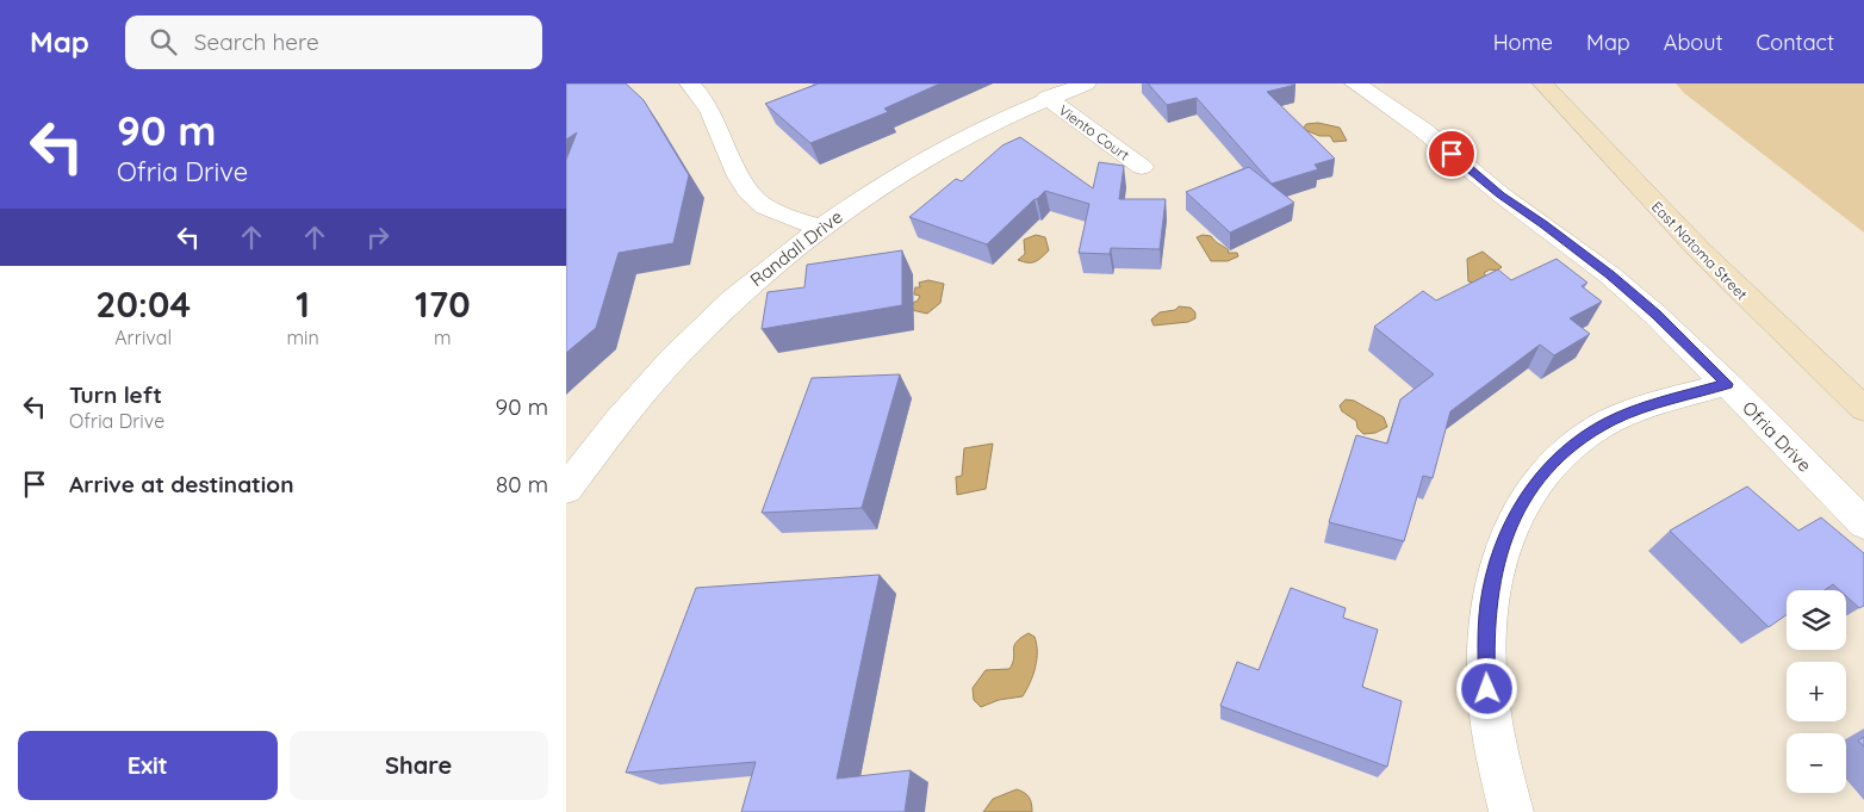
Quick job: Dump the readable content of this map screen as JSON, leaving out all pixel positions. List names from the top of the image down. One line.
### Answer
{"streets":{"main road":["East Natoma Street"],"street":["Viento Court","Randall Drive","Ofria Drive"]},"crossings":[["Viento Court","Randall Drive"]],"page":{"header":"Map","search":"Search here","nav":["Home","Map","About","Contact"],"turn":["90 m","Ofria Drive"],"eta":["20:04","Arrival","1","min","170","m"],"list":[{"name":"Turn left","note":"Ofria Drive","value":"90 m"},{"name":"Arrive at destination","value":"80 m"}],"map_buttons":["+","−"],"buttons":["Exit","Share"]}}
